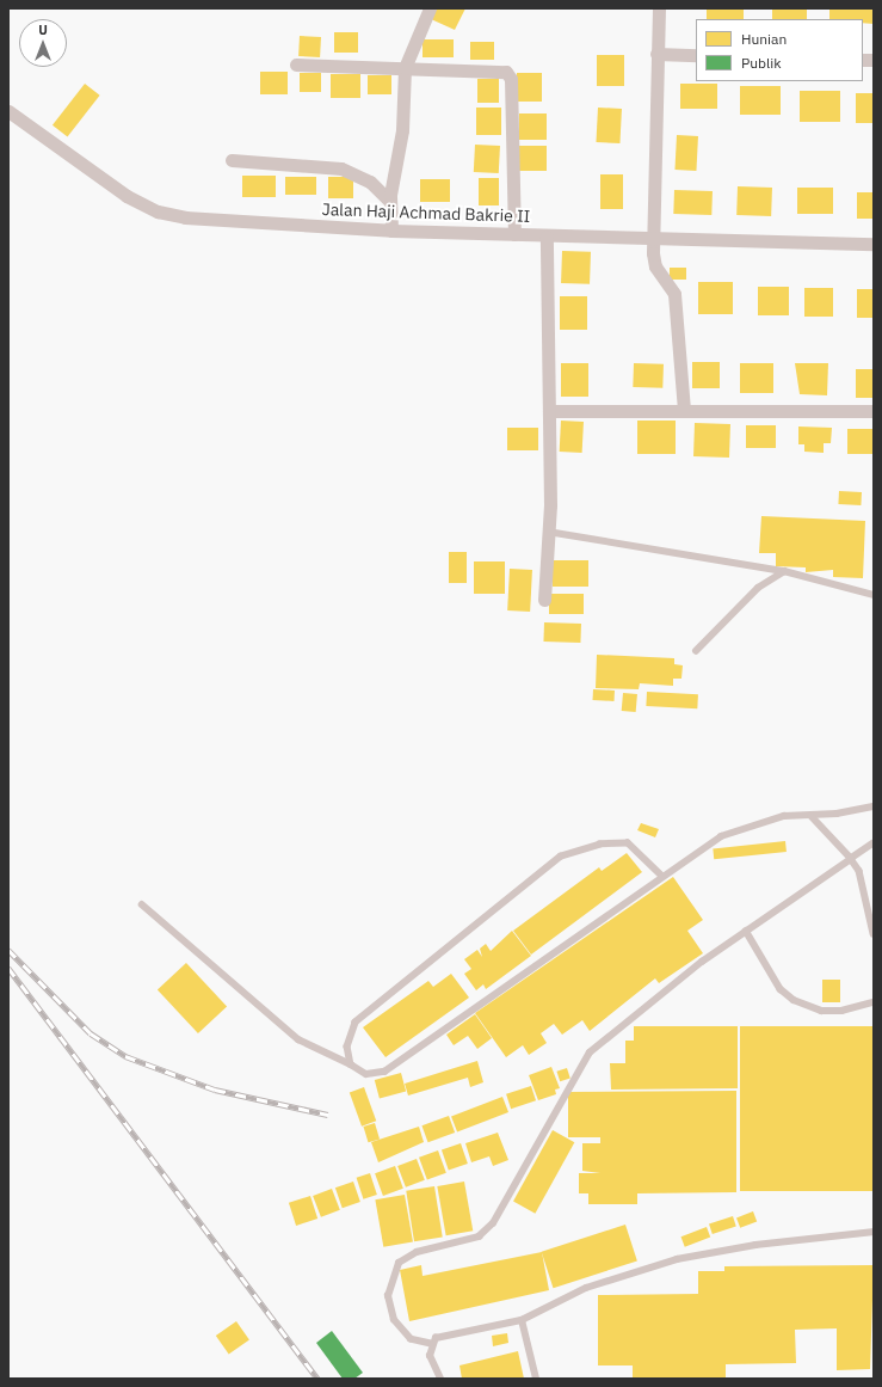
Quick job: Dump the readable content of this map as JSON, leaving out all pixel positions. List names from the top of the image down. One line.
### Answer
{"streets":{"street":["Jalan Haji Achmad Bakrie II"]},"legend":["Hunian","Publik"],"north":"top"}
